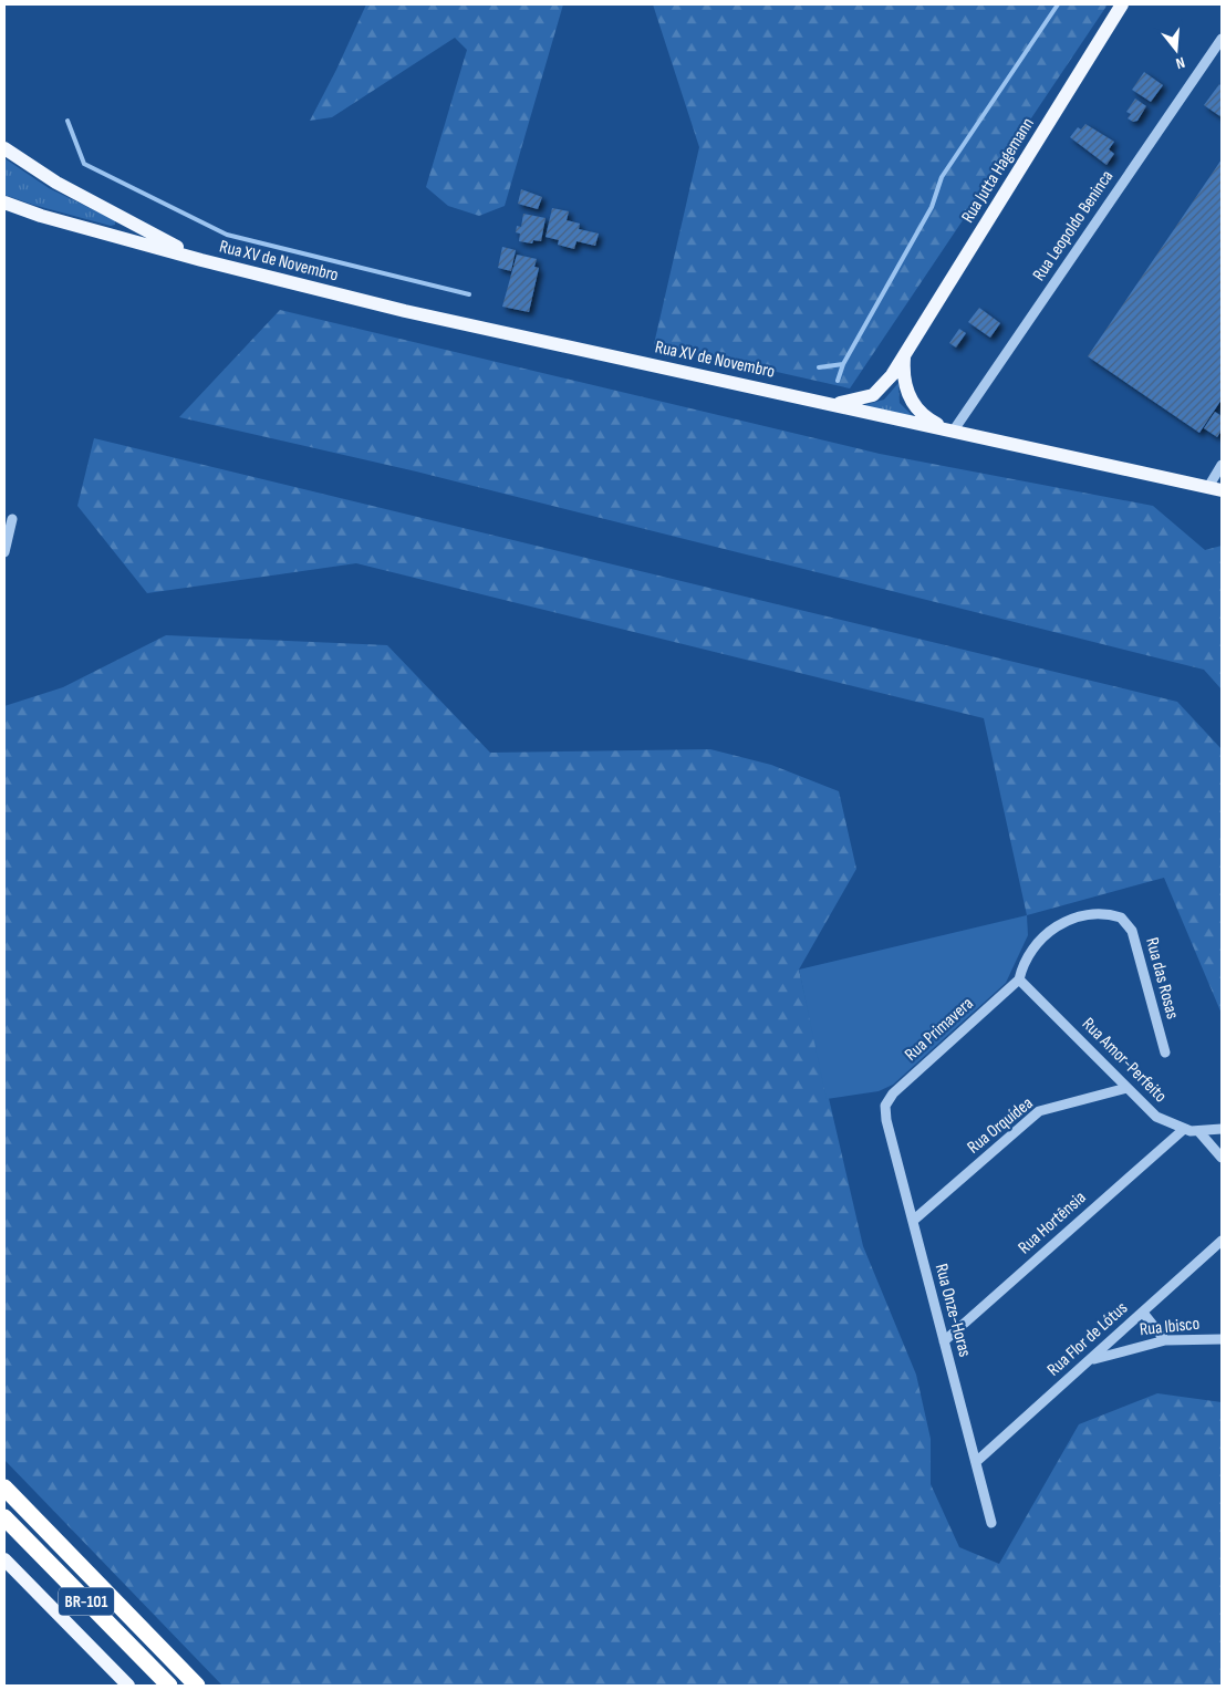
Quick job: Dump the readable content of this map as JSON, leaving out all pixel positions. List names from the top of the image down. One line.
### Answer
{"streets":{"highway":["BR-101"],"main road":["Rua Jutta Hagemann","Rua XV de Novembro"],"street":["Rua Leopoldo Beninca","Rua das Rosas","Rua Primavera","Rua Amor-Perfeito","Rua Orquídea","Rua Hortênsia","Rua Onze-Horas","Rua Ibisco","Rua Flor de Lótus"]},"crossings":[["Rua Jutta Hagemann","Rua XV de Novembro"],["Rua Leopoldo Beninca","Rua XV de Novembro"],["Rua das Rosas","Rua Primavera"],["Rua das Rosas","Rua Amor-Perfeito"],["Rua Primavera","Rua Amor-Perfeito"],["Rua Primavera","Rua Onze-Horas"],["Rua Amor-Perfeito","Rua Orquídea"],["Rua Amor-Perfeito","Rua Hortênsia"],["Rua Orquídea","Rua Onze-Horas"],["Rua Hortênsia","Rua Onze-Horas"],["Rua Onze-Horas","Rua Flor de Lótus"],["Rua Ibisco","Rua Flor de Lótus"]],"north":"bottom"}
